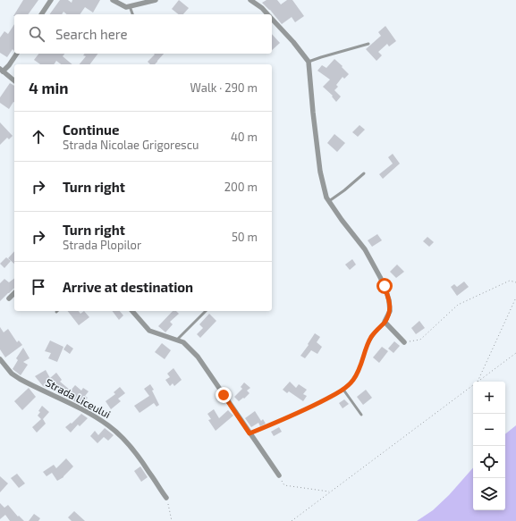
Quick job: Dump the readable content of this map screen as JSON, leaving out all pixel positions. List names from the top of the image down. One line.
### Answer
{"streets":{"street":["Strada Liceului"]},"page":{"search":"Search here","heading":["4 min","Walk · 290 m"],"list":[["Continue","Strada Nicolae Grigorescu","40 m"],["Turn right","200 m"],["Turn right","Strada Plopilor","50 m"],"Arrive at destination"],"map_buttons":["+","−"]}}
